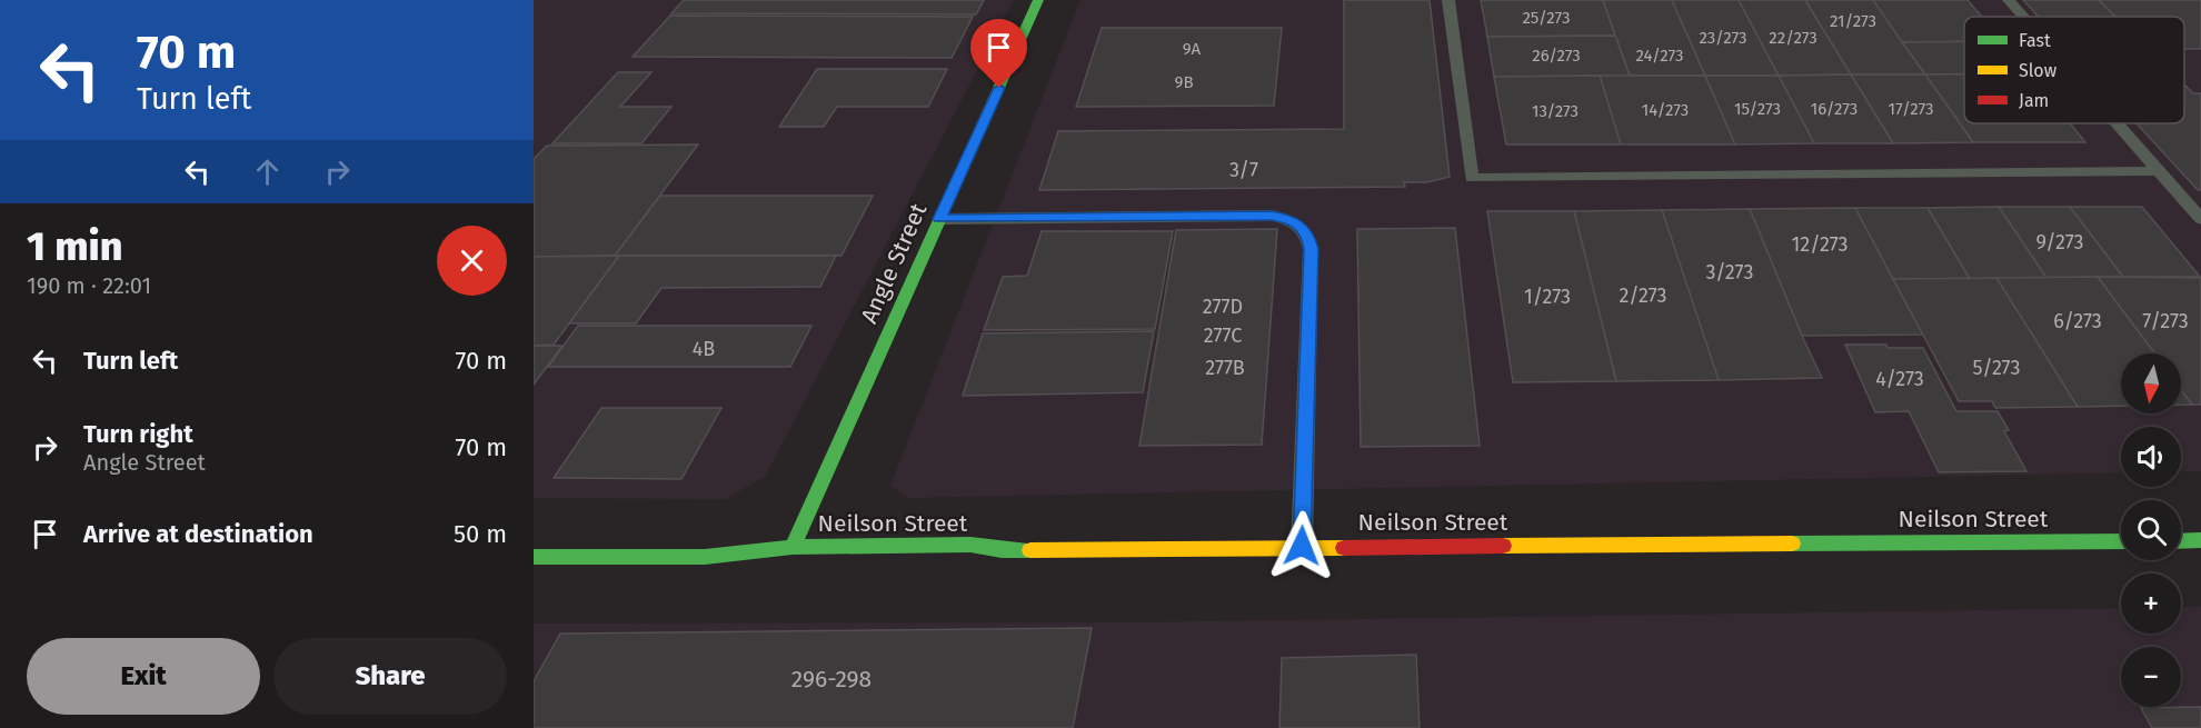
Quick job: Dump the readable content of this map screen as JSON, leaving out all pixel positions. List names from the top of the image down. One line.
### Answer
{"streets":{"main road":["Angle Street","Neilson Street"]},"crossings":[["Angle Street","Neilson Street"]],"house_numbers":["25/273","21/273","23/273","22/273","9A","26/273","24/273","9B","15/273","16/273","17/273","14/273","13/273","3/7","9/273","12/273","3/273","2/273","1/273","277D","6/273","7/273","277C","4B","277B","5/273","4/273","296-298"],"legend":["Fast","Slow","Jam"],"north":"bottom","page":{"turn":["70 m","Turn left"],"heading":["1 min","190 m · 22:01"],"list":[{"name":"Turn left","value":"70 m"},{"name":"Turn right","note":"Angle Street","value":"70 m"},{"name":"Arrive at destination","value":"50 m"}],"map_buttons":["+","−"],"buttons":["Exit","Share"]}}
